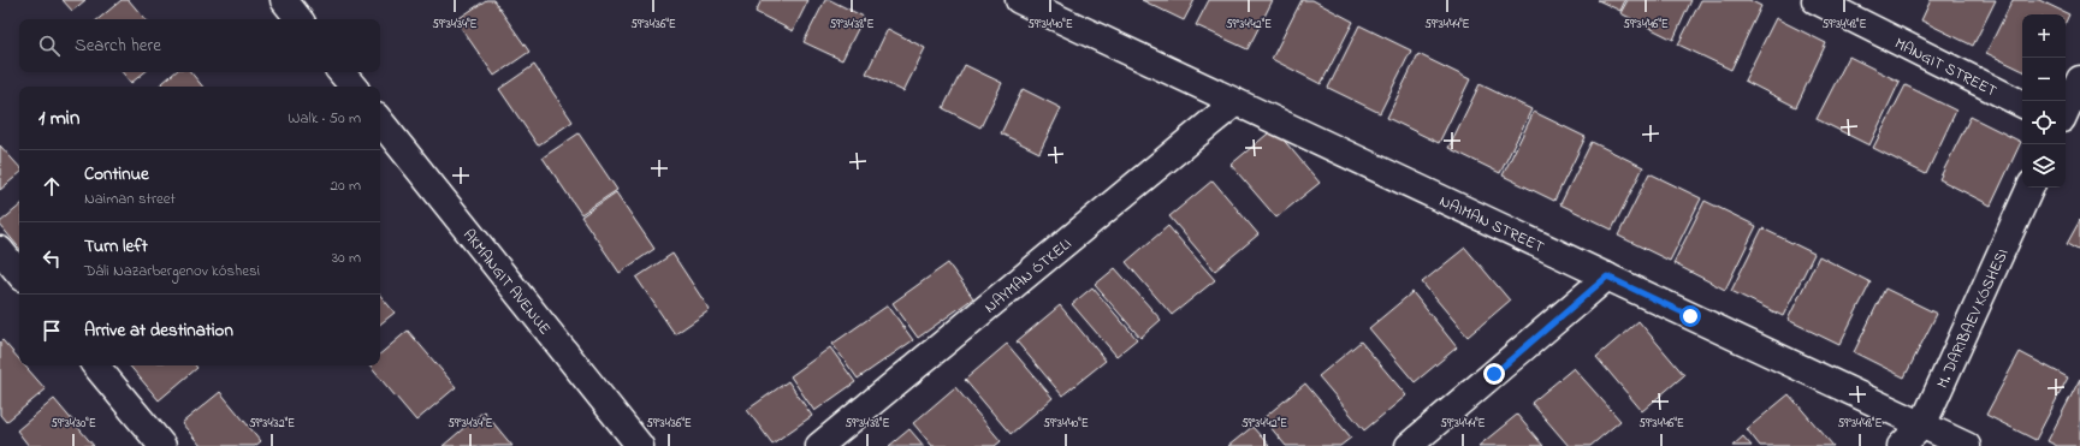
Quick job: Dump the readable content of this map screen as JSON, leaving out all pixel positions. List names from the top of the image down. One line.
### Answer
{"streets":{"street":["MANGIT STREET","NAIMAN STREET","NAYMAN ÓTKELI","AKMANGIT AVENUE","M. DARIBAEV KÓSHESI"]},"crossings":[["NAIMAN STREET","NAYMAN ÓTKELI"],["NAIMAN STREET","M. DARIBAEV KÓSHESI"]],"page":{"map_buttons":["+","−"],"search":"Search here","heading":["1 min","Walk · 50 m"],"list":[["Continue","Naiman street","20 m"],["Turn left","Dáli Nazarbergenov kóshesi","30 m"],"Arrive at destination"]},"coordinates":["59°34'34\"E","59°34'36\"E","59°34'38\"E","59°34'40\"E","59°34'42\"E","59°34'44\"E","59°34'46\"E","59°34'48\"E","59°34'30\"E","59°34'32\"E"]}
